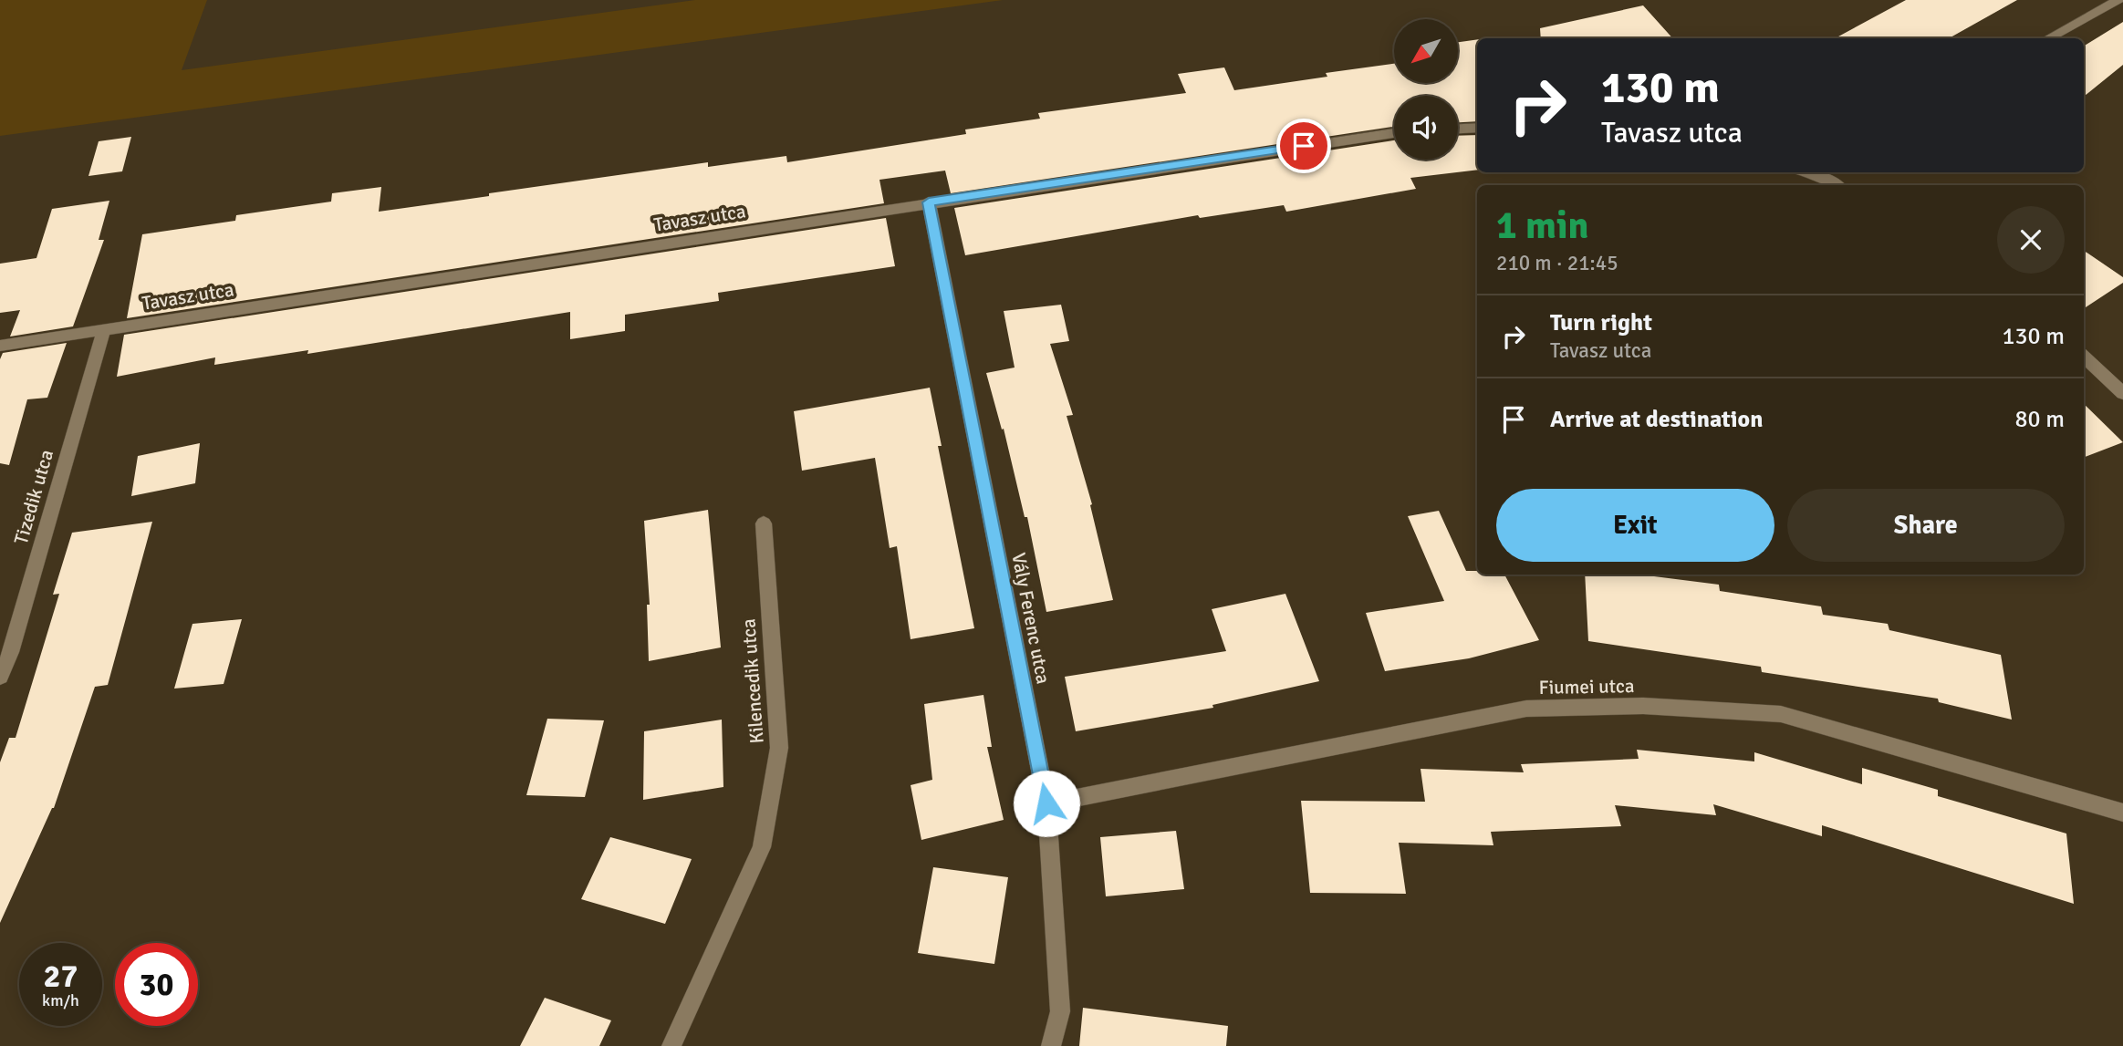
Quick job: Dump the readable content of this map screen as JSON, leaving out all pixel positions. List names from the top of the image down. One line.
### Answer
{"streets":{"street":["Tavasz utca","Tizedik utca","Vály Ferenc utca","Kilencedik utca","Fiumei utca"]},"crossings":[["Tavasz utca","Tizedik utca"],["Tavasz utca","Vály Ferenc utca"],["Vály Ferenc utca","Fiumei utca"]],"north":"bottom left","page":{"turn":["130 m","Tavasz utca"],"heading":["1 min","210 m · 21:45"],"list":[{"name":"Turn right","note":"Tavasz utca","value":"130 m"},{"name":"Arrive at destination","value":"80 m"}],"buttons":["Exit","Share"],"speed":"27 km/h","limit":"30"}}
